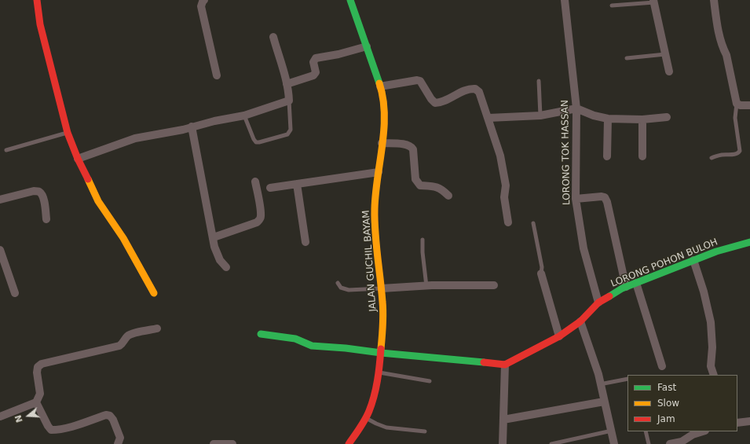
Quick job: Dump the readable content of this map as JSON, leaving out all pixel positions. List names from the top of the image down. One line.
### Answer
{"streets":{"street":["LORONG TOK HASSAN","JALAN GUCHIL BAYAM","LORONG POHON BULOH"]},"crossings":[["LORONG TOK HASSAN","LORONG POHON BULOH"]],"legend":["Fast","Slow","Jam"],"north":"left"}
